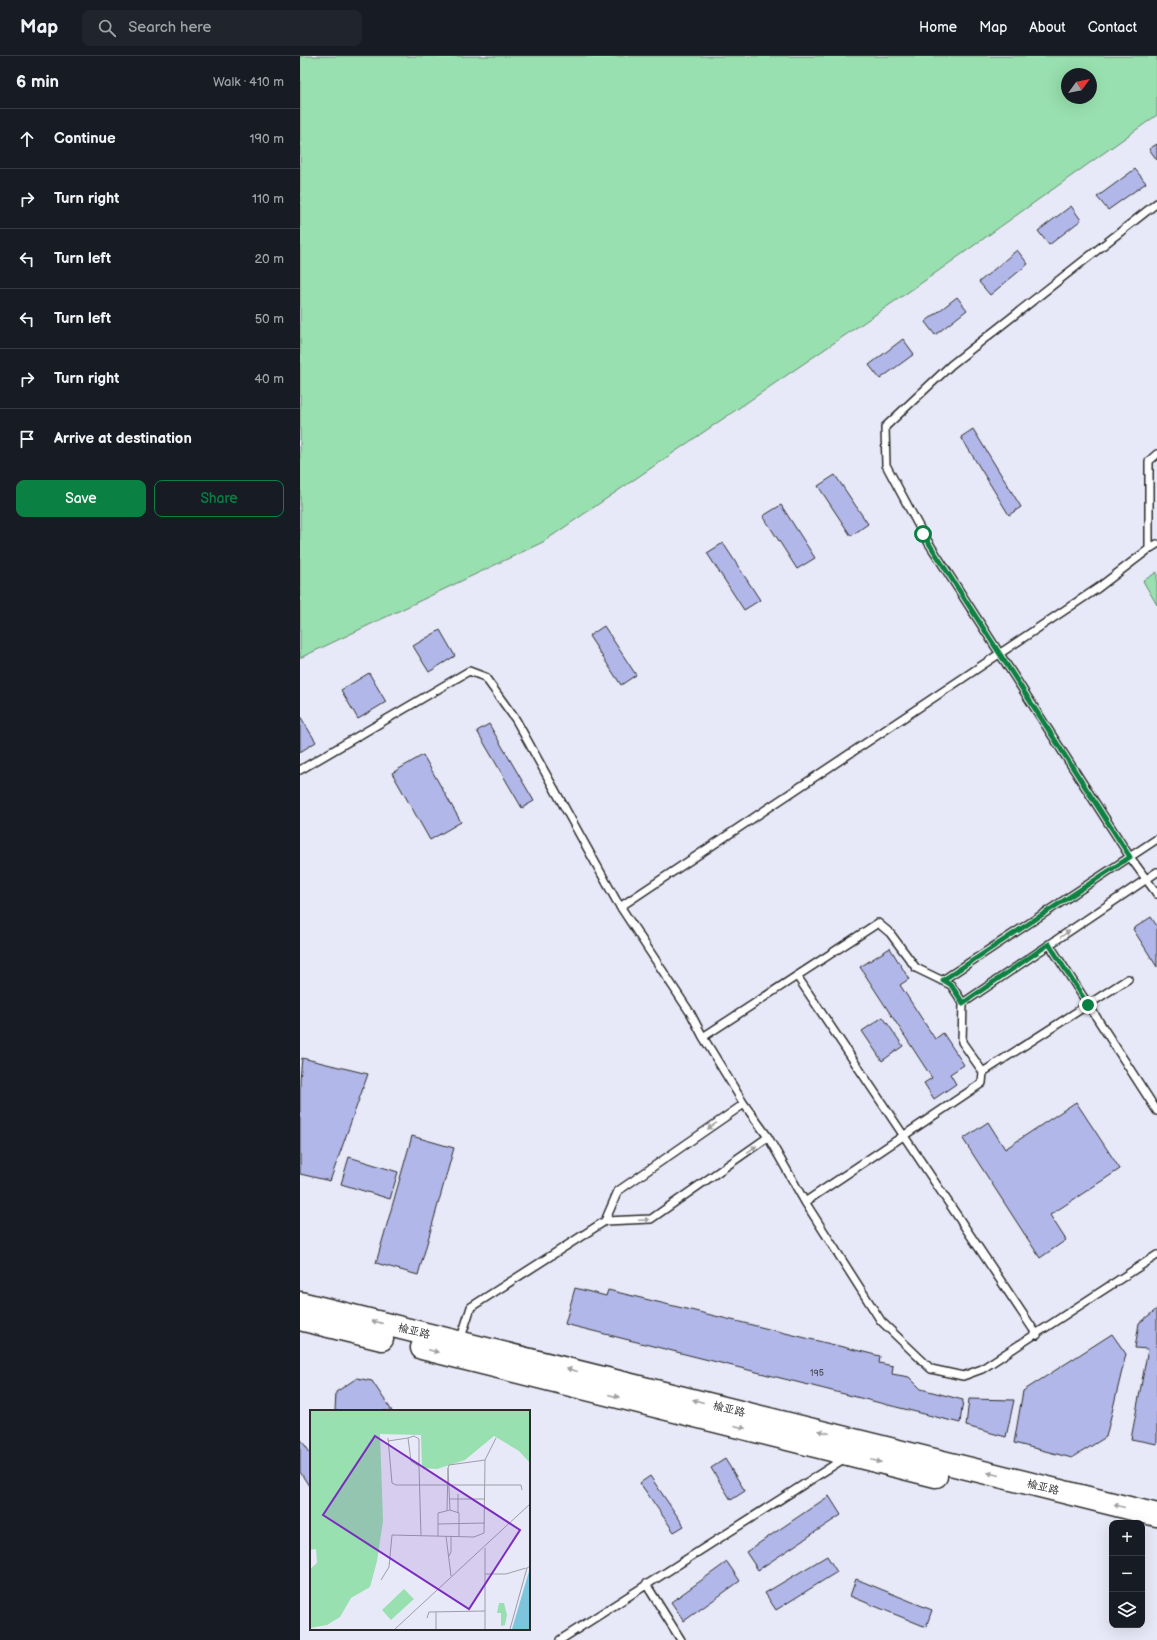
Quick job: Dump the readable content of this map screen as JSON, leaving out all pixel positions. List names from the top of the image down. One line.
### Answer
{"streets":{"highway":["榆亚路"]},"house_numbers":["195"],"north":"top right","page":{"header":"Map","search":"Search here","nav":["Home","Map","About","Contact"],"heading":["6 min","Walk · 410 m"],"list":[["Continue","190 m"],["Turn right","110 m"],["Turn left","20 m"],["Turn left","50 m"],["Turn right","40 m"],"Arrive at destination"],"buttons":["Save","Share"],"map_buttons":["+","−"]}}
